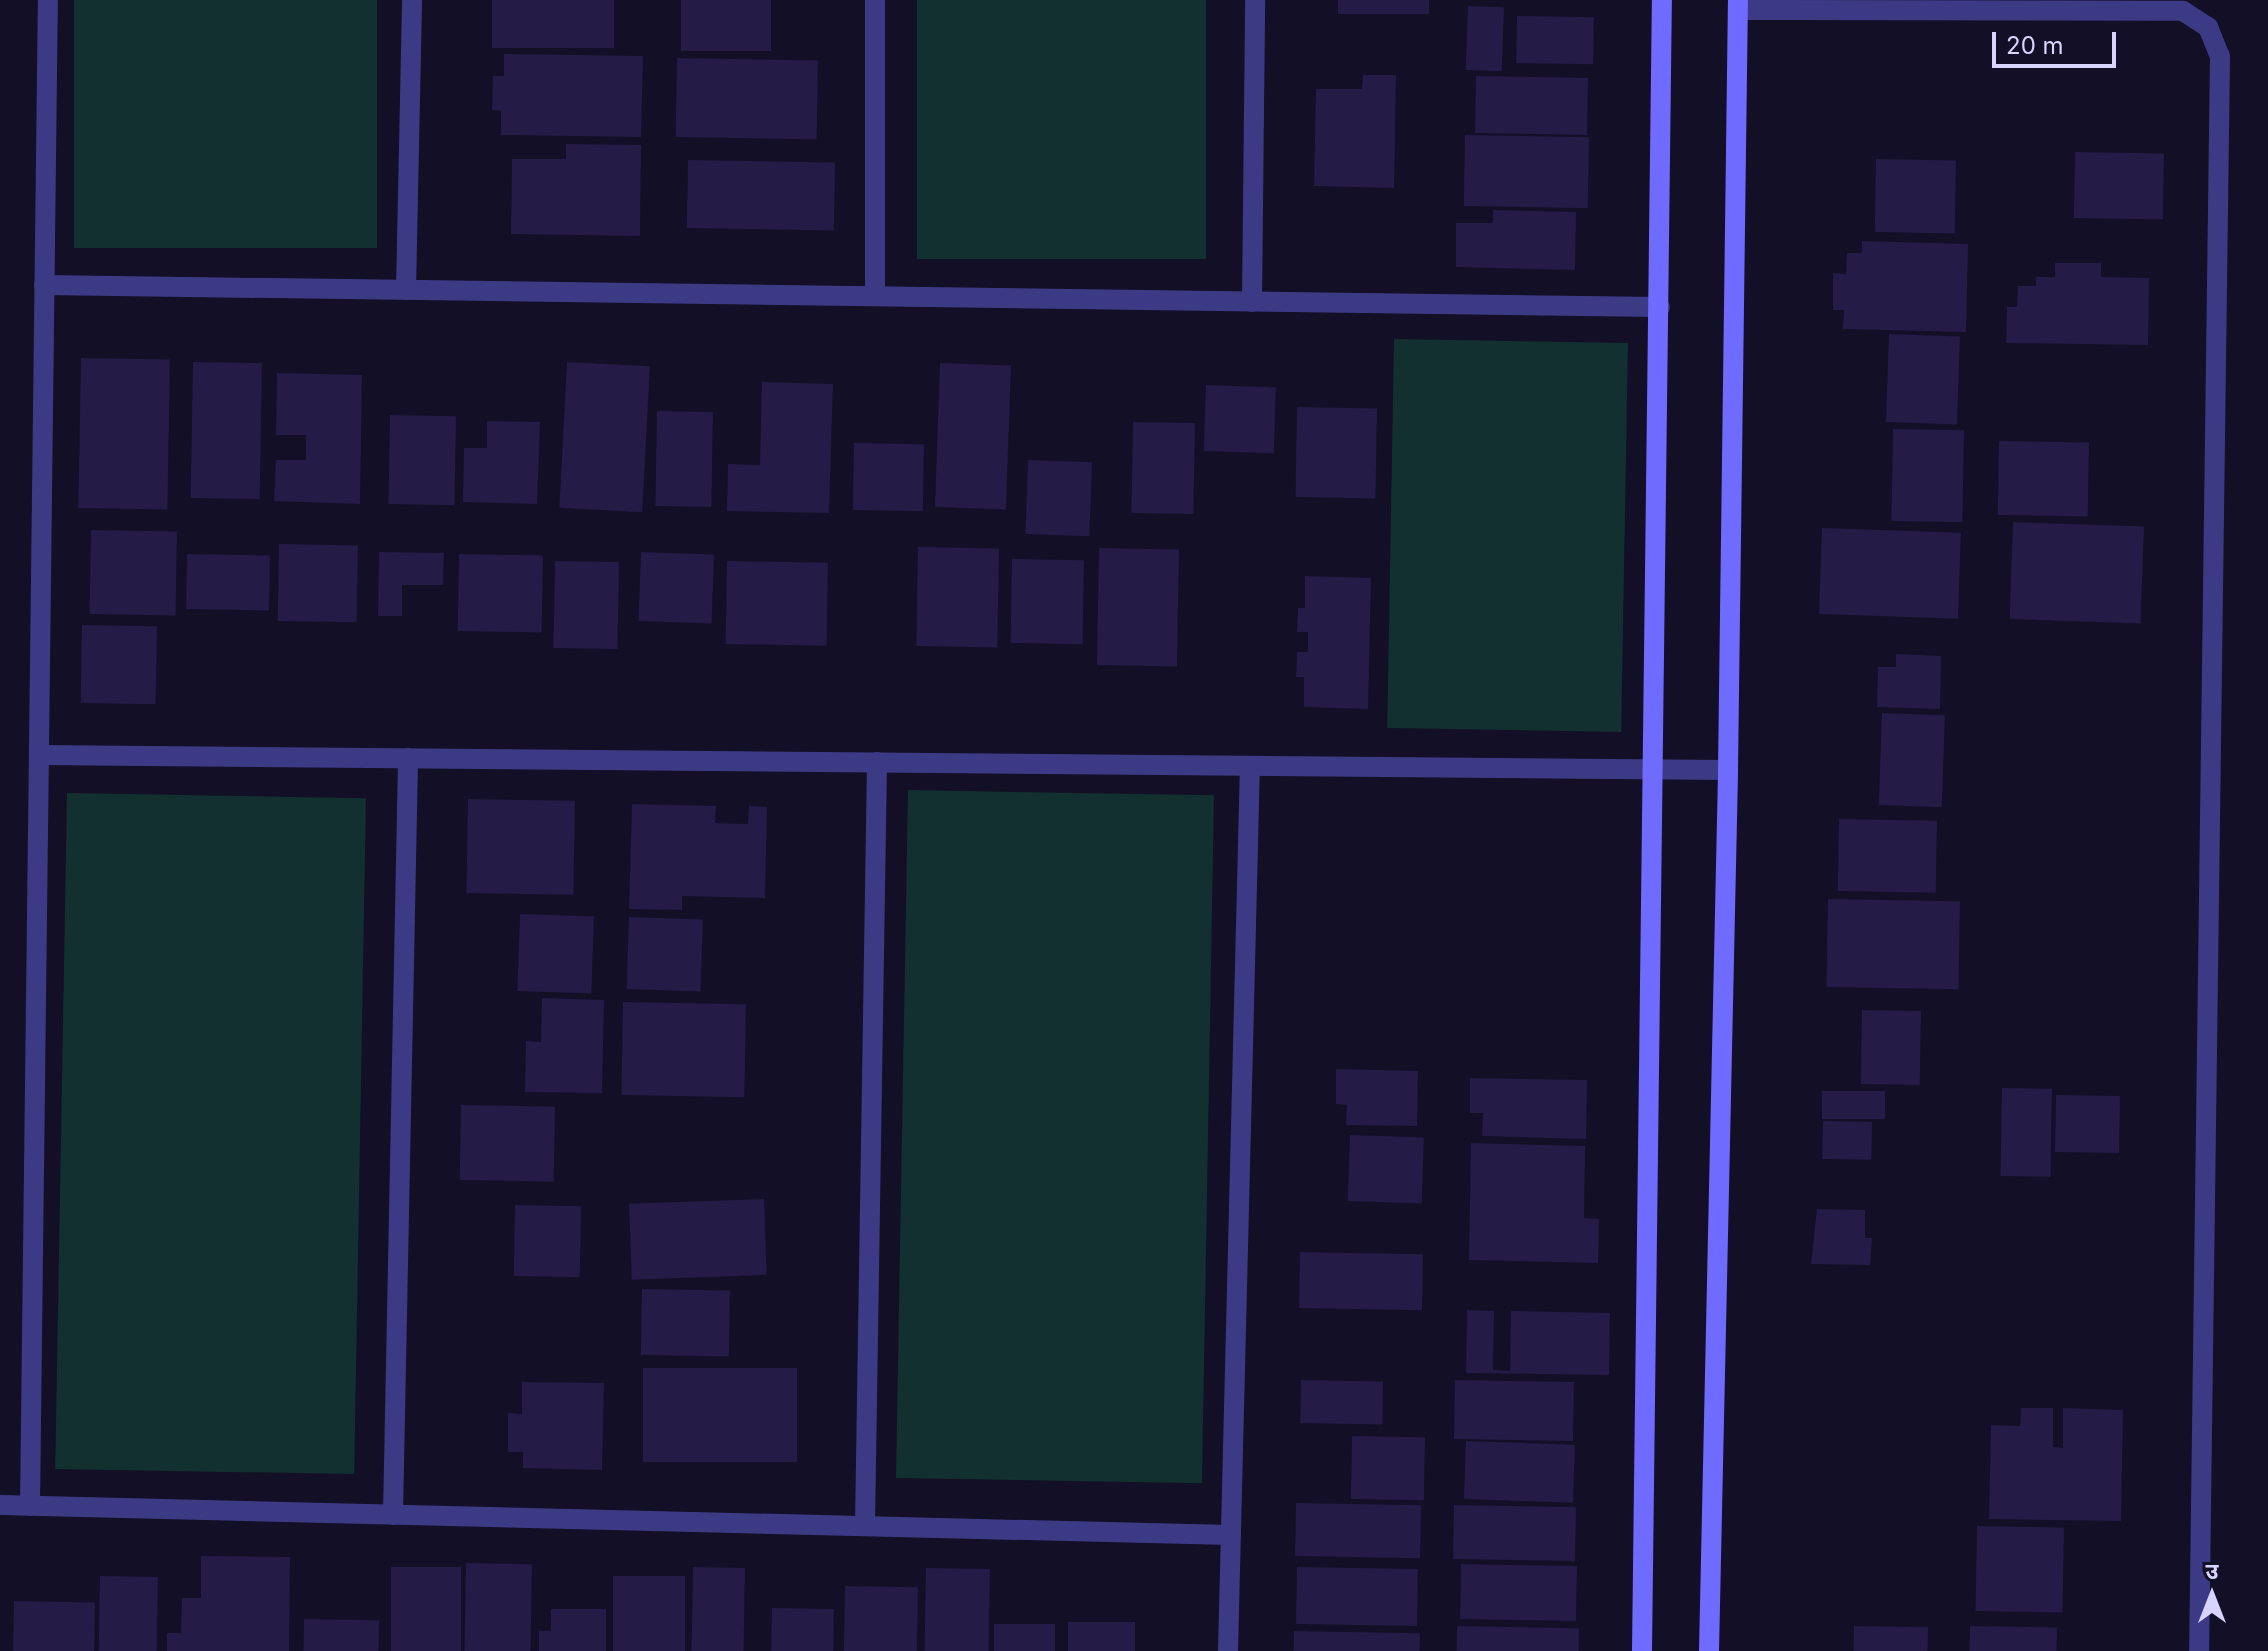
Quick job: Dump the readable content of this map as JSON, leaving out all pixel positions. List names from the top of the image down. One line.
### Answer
{"scale_bar":"20 m","north":"top"}
